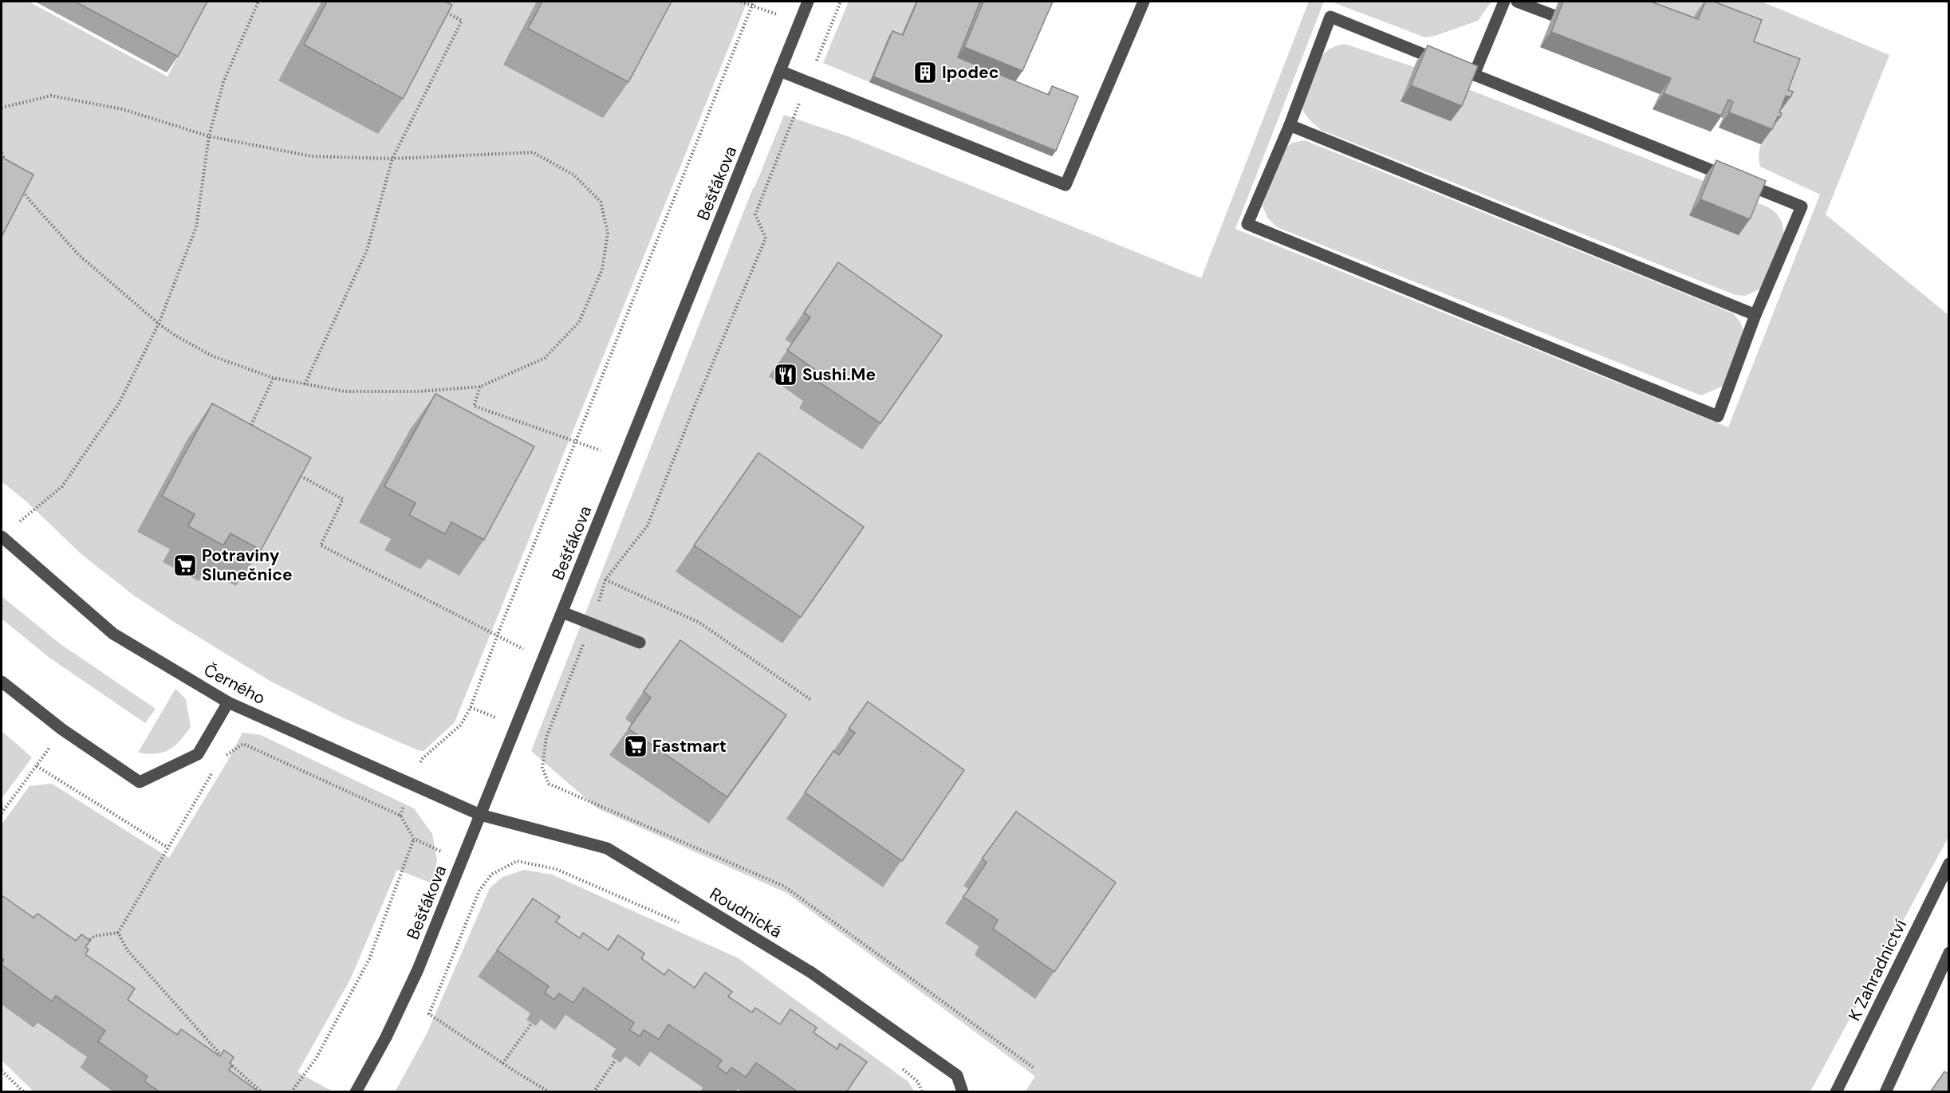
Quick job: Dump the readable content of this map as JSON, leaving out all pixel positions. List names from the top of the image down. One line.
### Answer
{"streets":{"street":["Bešťákova","Černého","Roudnická","K Zahradnictví"]},"crossings":[["Bešťákova","Černého"],["Bešťákova","Roudnická"],["Černého","Roudnická"]],"places":{"building":["Ipodec"],"restaurant":["Sushi.Me"],"supermarket":["Potraviny Slunečnice","Fastmart"]}}
